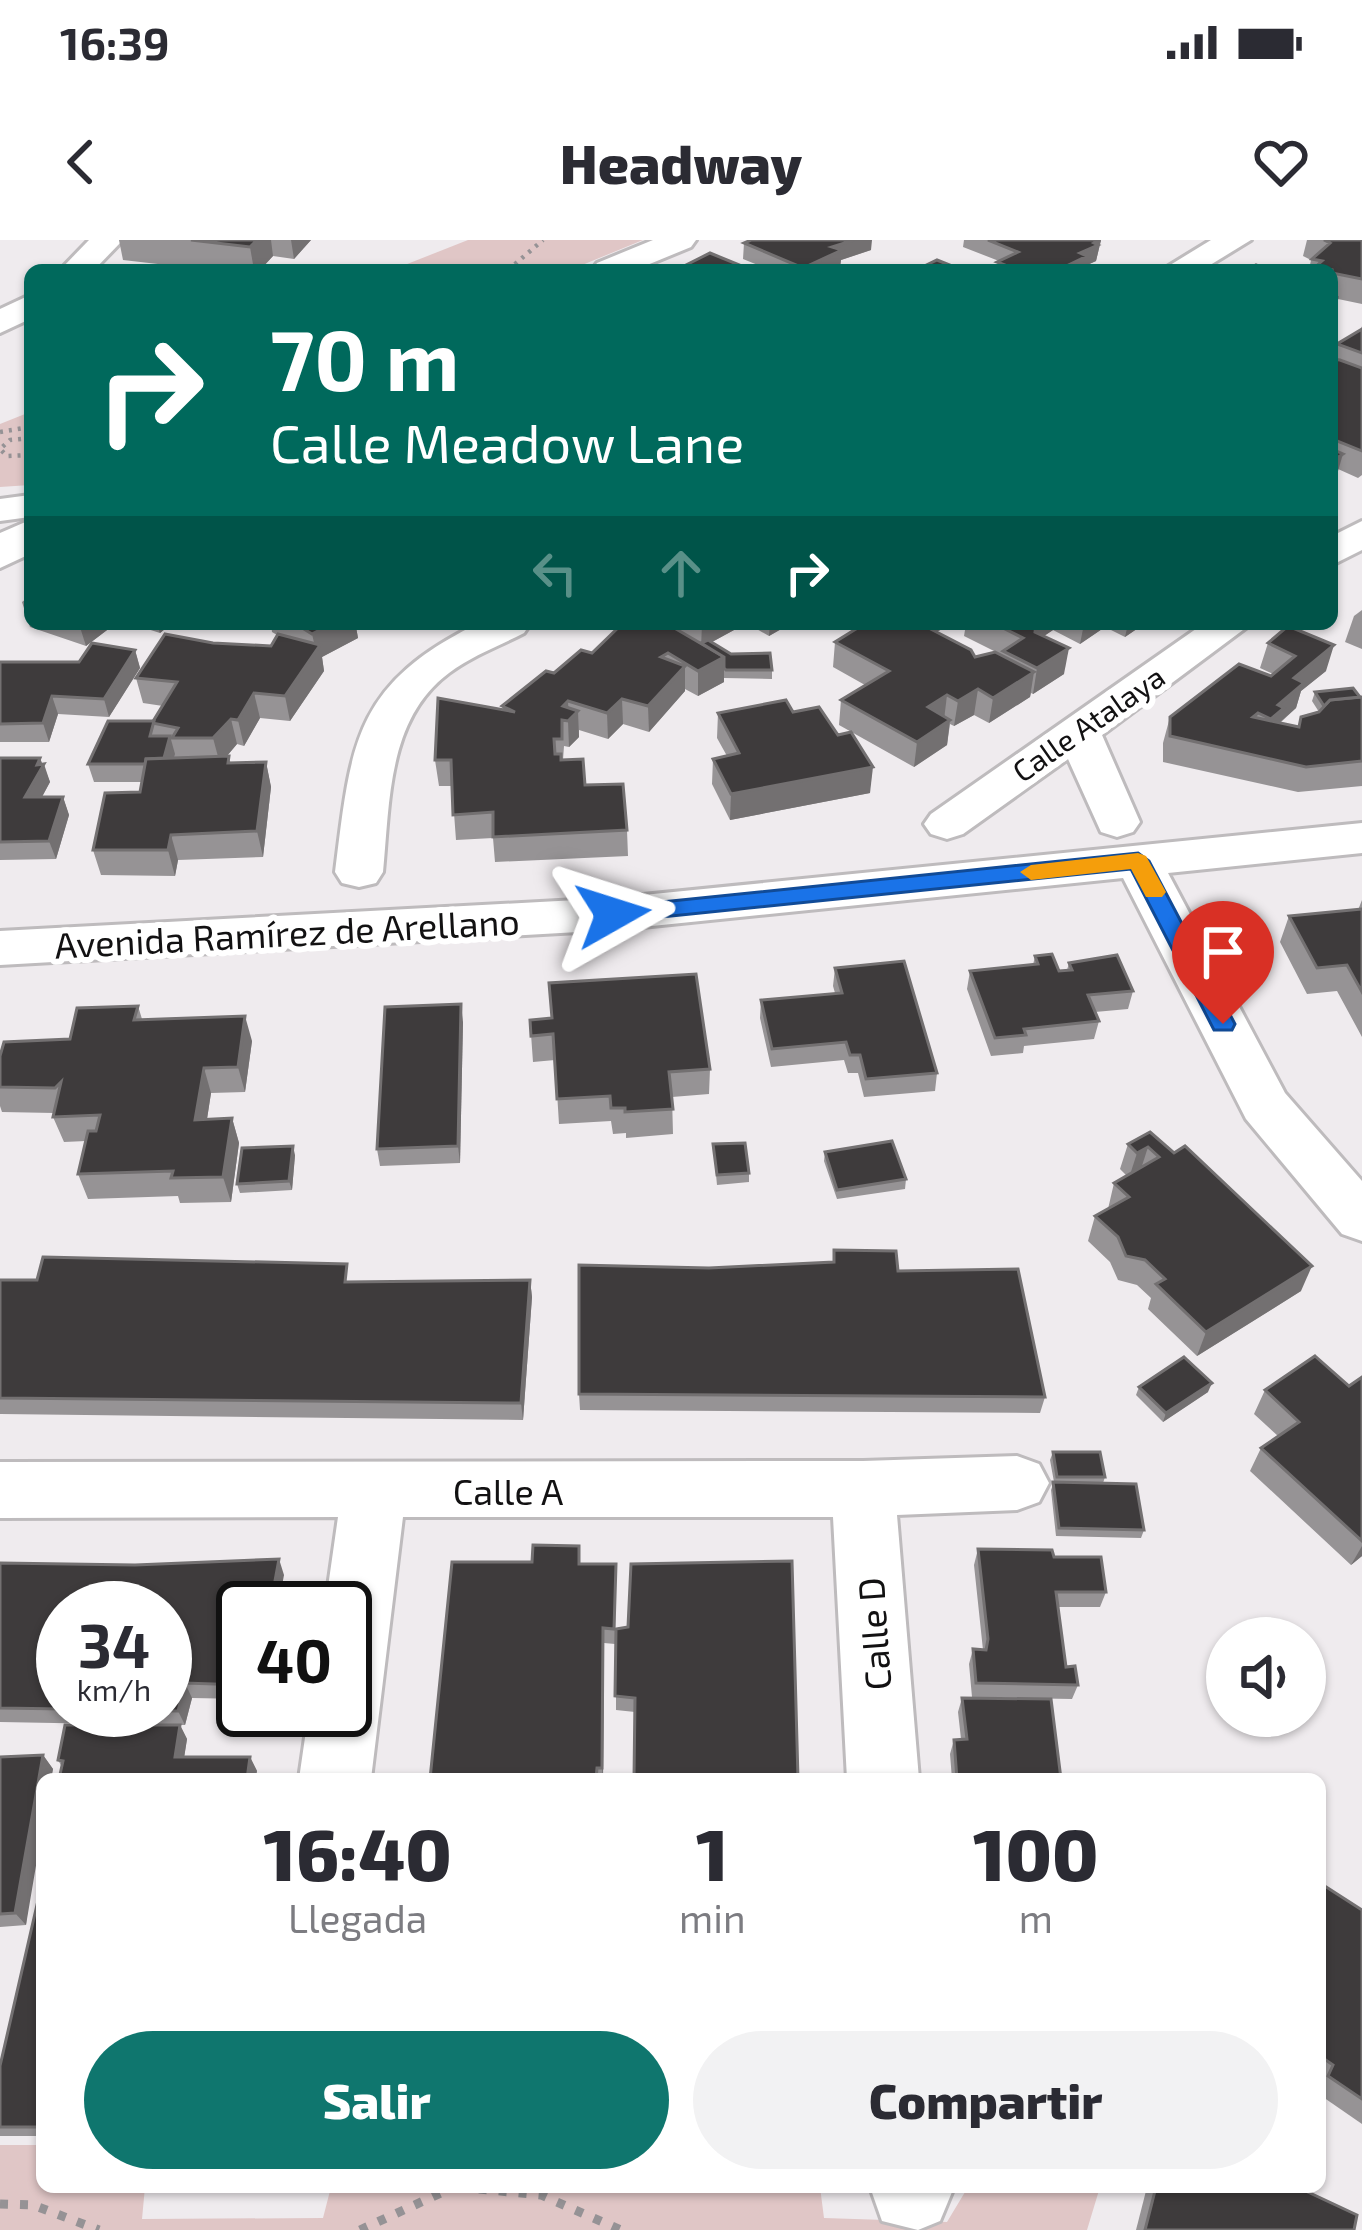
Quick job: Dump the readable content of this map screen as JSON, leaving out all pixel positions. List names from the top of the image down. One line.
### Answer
{"streets":{"street":["Calle Atalaya","Avenida Ramírez de Arellano","Calle A","Calle D"]},"crossings":[["Calle A","Calle D"]],"page":{"status":"16:39","header":"Headway","turn":["70 m","Calle Meadow Lane"],"speed":"34 km/h","limit":"40","eta":["16:40","Llegada","1","min","100","m"],"buttons":["Salir","Compartir"]}}
